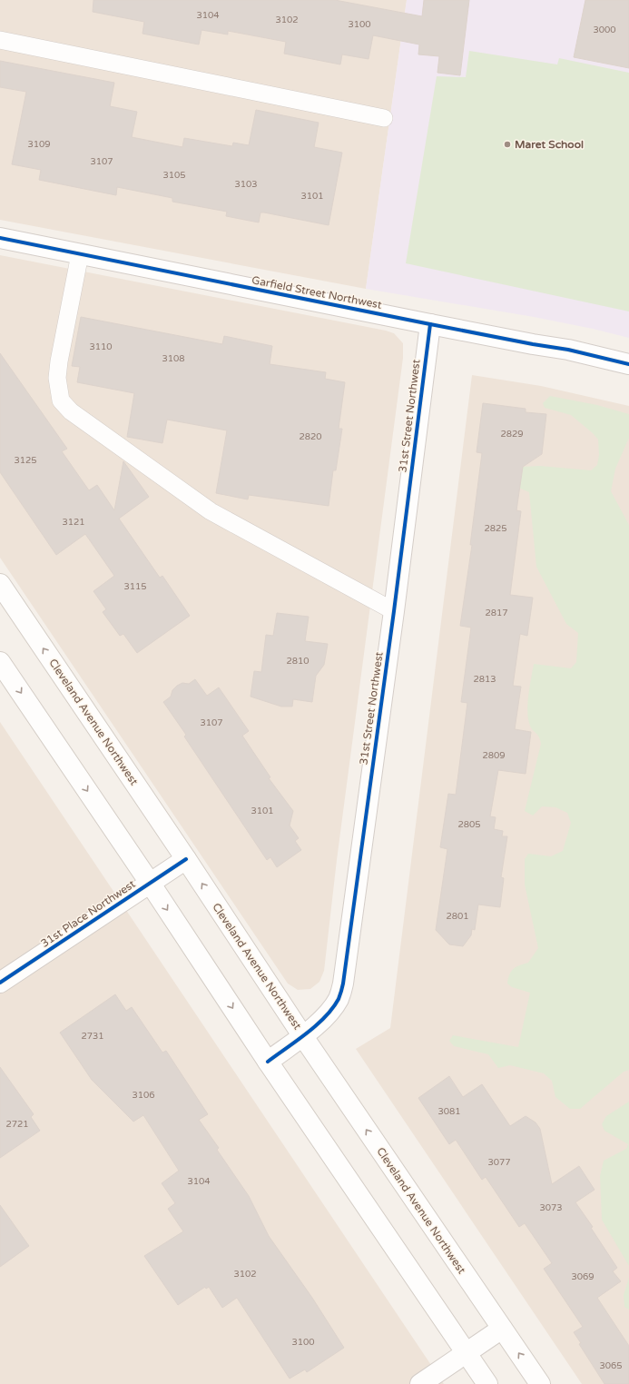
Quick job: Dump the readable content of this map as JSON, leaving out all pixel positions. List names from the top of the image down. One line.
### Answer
{"streets":{"main road":["Garfield Street Northwest","31st Street Northwest","Cleveland Avenue Northwest","31st Place Northwest"]},"crossings":[["Garfield Street Northwest","31st Street Northwest"],["31st Street Northwest","Cleveland Avenue Northwest"],["Cleveland Avenue Northwest","31st Place Northwest"]],"places":["Maret School"],"house_numbers":["3104","3102","3100","3000","3109","3107","3105","3103","3101","3110","3108","2829","2820","3125","3121","2825","3115","2817","2810","2813","3107","2809","3101","2805","2801","2731","3106","3081","2721","3077","3104","3073","3102","3069","3100","3065"]}
